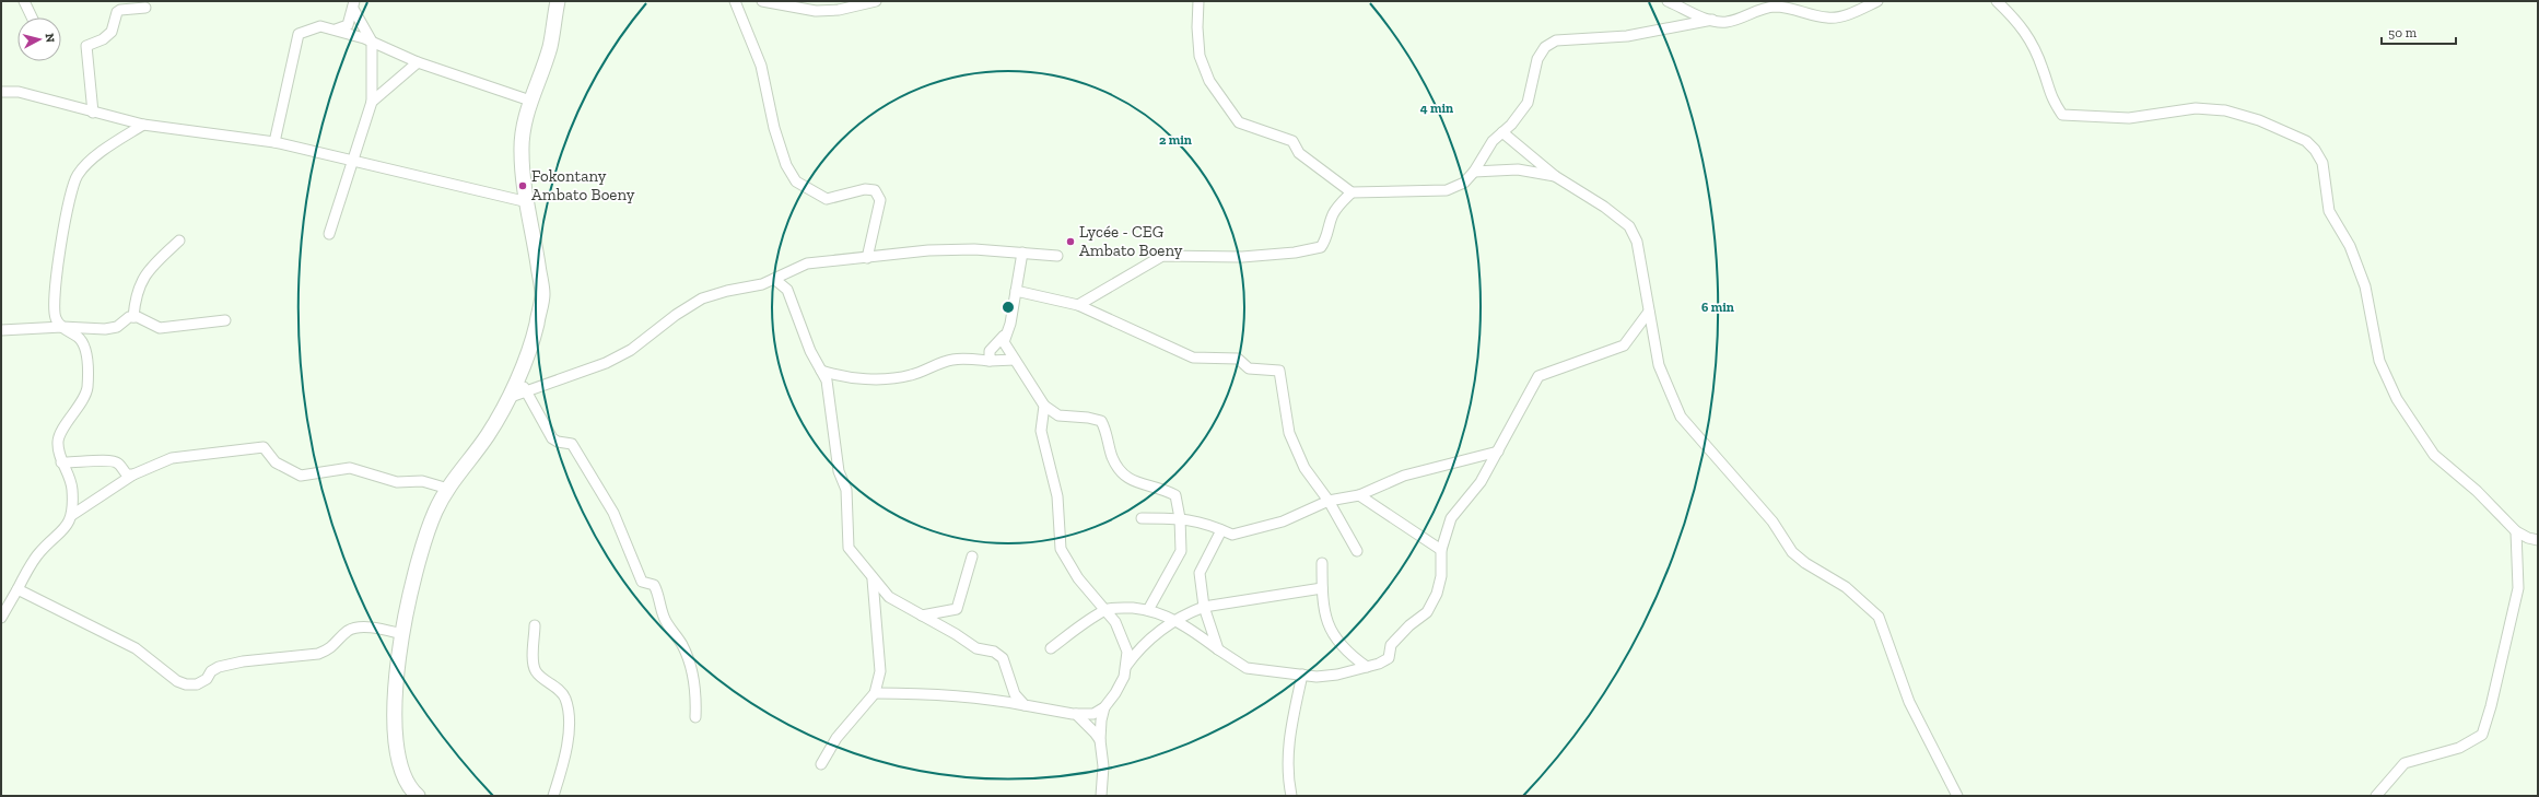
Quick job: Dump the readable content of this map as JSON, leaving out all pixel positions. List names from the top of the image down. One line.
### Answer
{"places":["Fokontany Ambato Boeny","Lycée - CEG Ambato Boeny"],"scale_bar":"50 m","north":"right","rings":["4 min","2 min","6 min"]}
